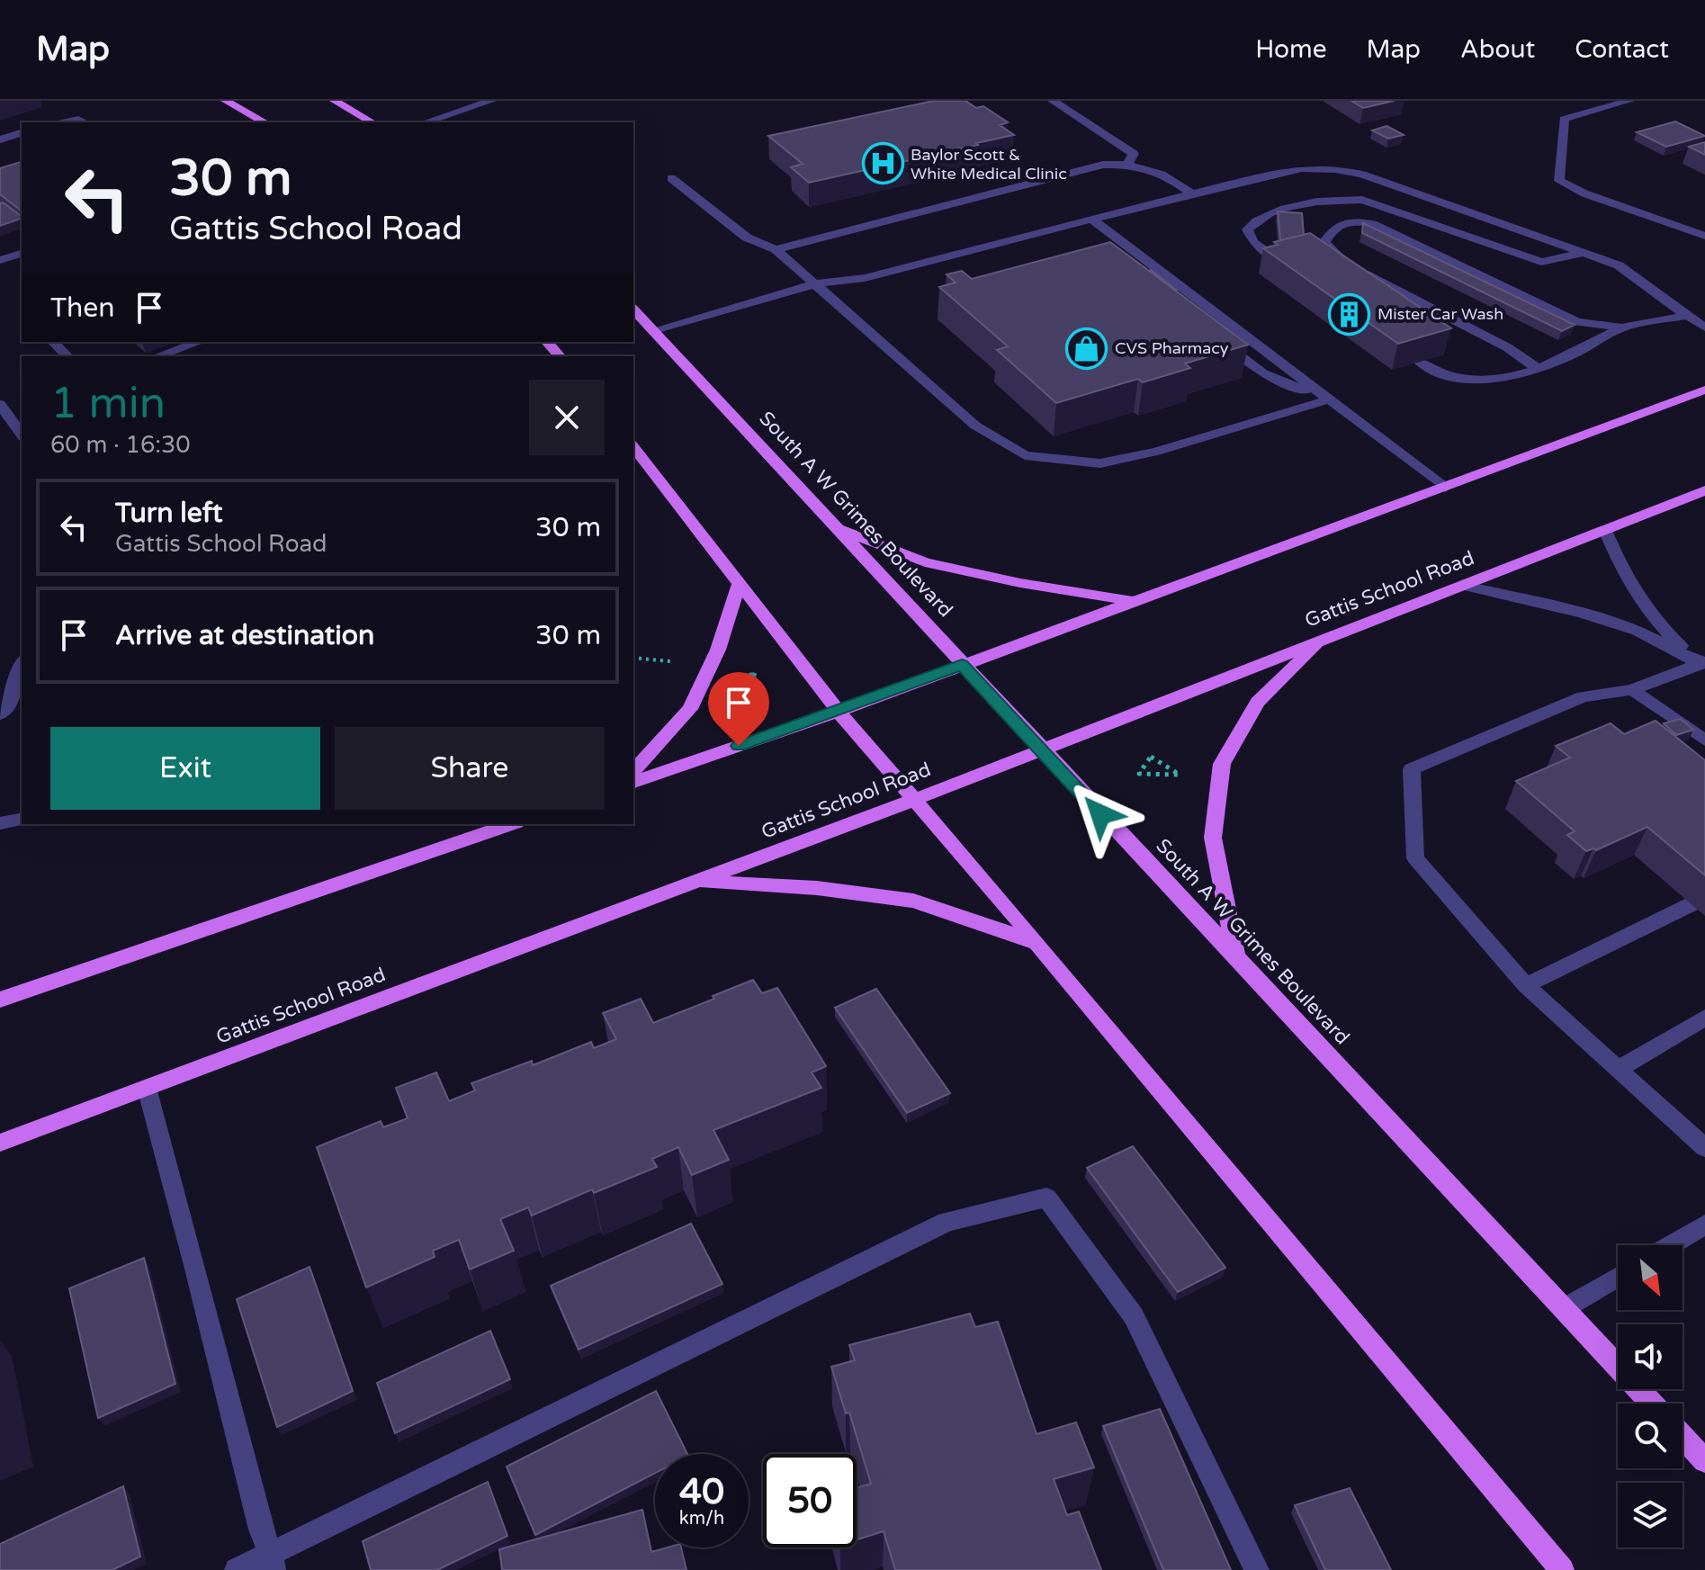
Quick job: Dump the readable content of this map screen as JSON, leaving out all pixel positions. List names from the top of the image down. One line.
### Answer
{"streets":{"main road":["South A W Grimes Boulevard","Gattis School Road"]},"crossings":[["South A W Grimes Boulevard","Gattis School Road"]],"places":{"hospital":["Baylor Scott & White Medical Clinic"],"building":["Mister Car Wash"],"shop":["CVS Pharmacy"]},"north":"bottom right","page":{"header":"Map","nav":["Home","Map","About","Contact"],"turn":["30 m","Gattis School Road"],"then":"Then","heading":["1 min","60 m · 16:30"],"list":[{"name":"Turn left","note":"Gattis School Road","value":"30 m"},{"name":"Arrive at destination","value":"30 m"}],"buttons":["Exit","Share"],"speed":"40 km/h","limit":"50"}}
